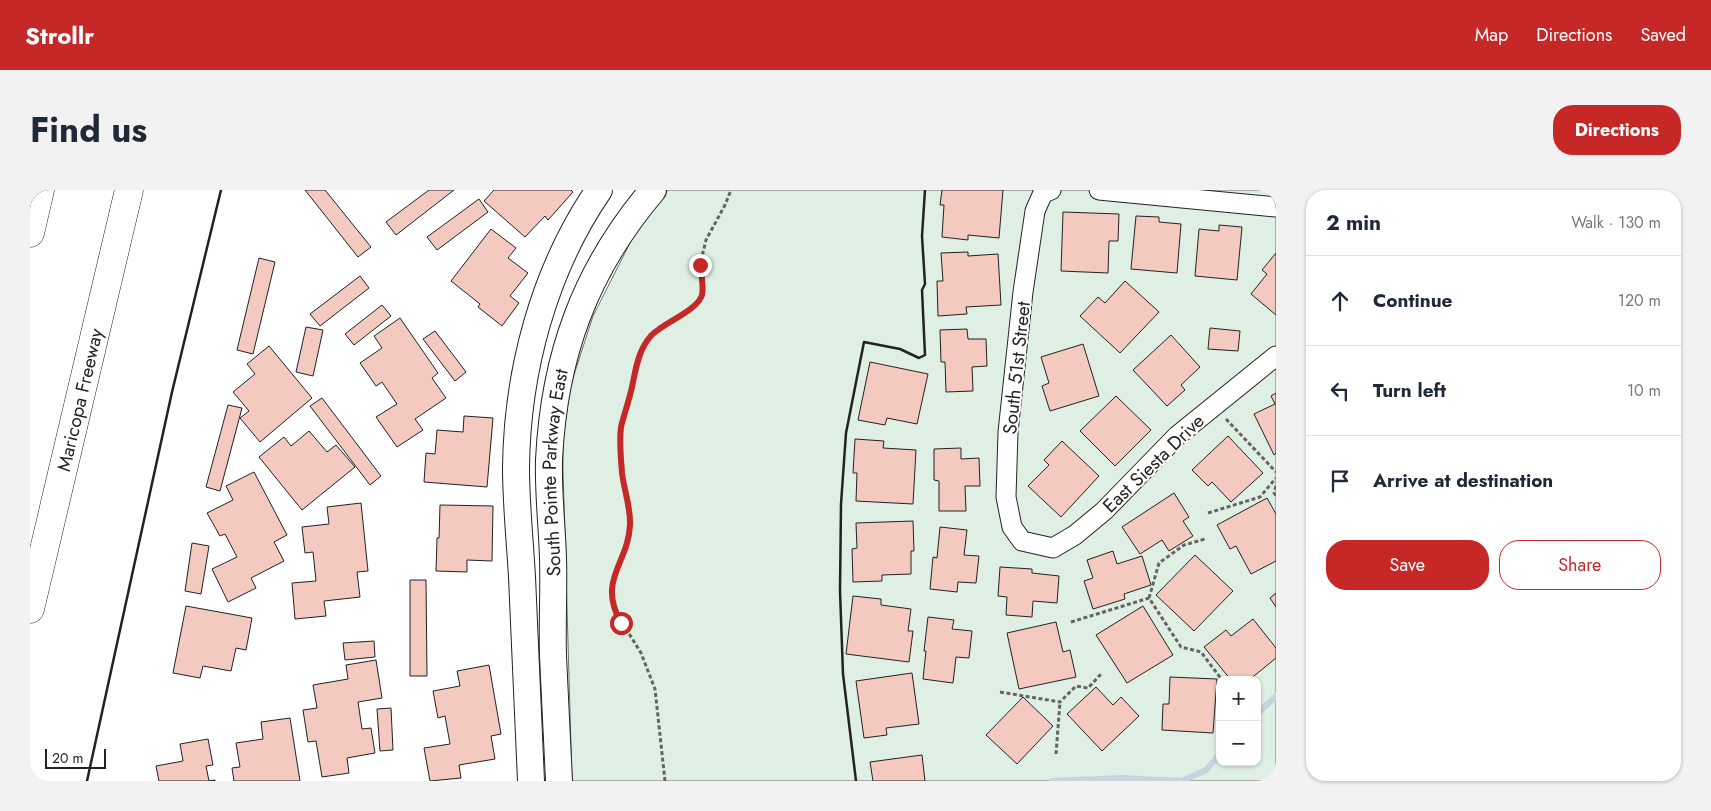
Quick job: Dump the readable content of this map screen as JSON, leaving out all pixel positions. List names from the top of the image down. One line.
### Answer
{"streets":{"highway":["Maricopa Freeway"],"main road":["South Pointe Parkway East"],"street":["South 51st Street","East Siesta Drive"]},"crossings":[["South 51st Street","East Siesta Drive"]],"scale_bar":"20 m","page":{"header":"Strollr","nav":["Map","Directions","Saved"],"title":"Find us","buttons":["Directions",["Save","Share"]],"heading":["2 min","Walk · 130 m"],"list":[["Continue","120 m"],["Turn left","10 m"],"Arrive at destination"],"map_buttons":["+","−"],"scale":"20 m"}}
